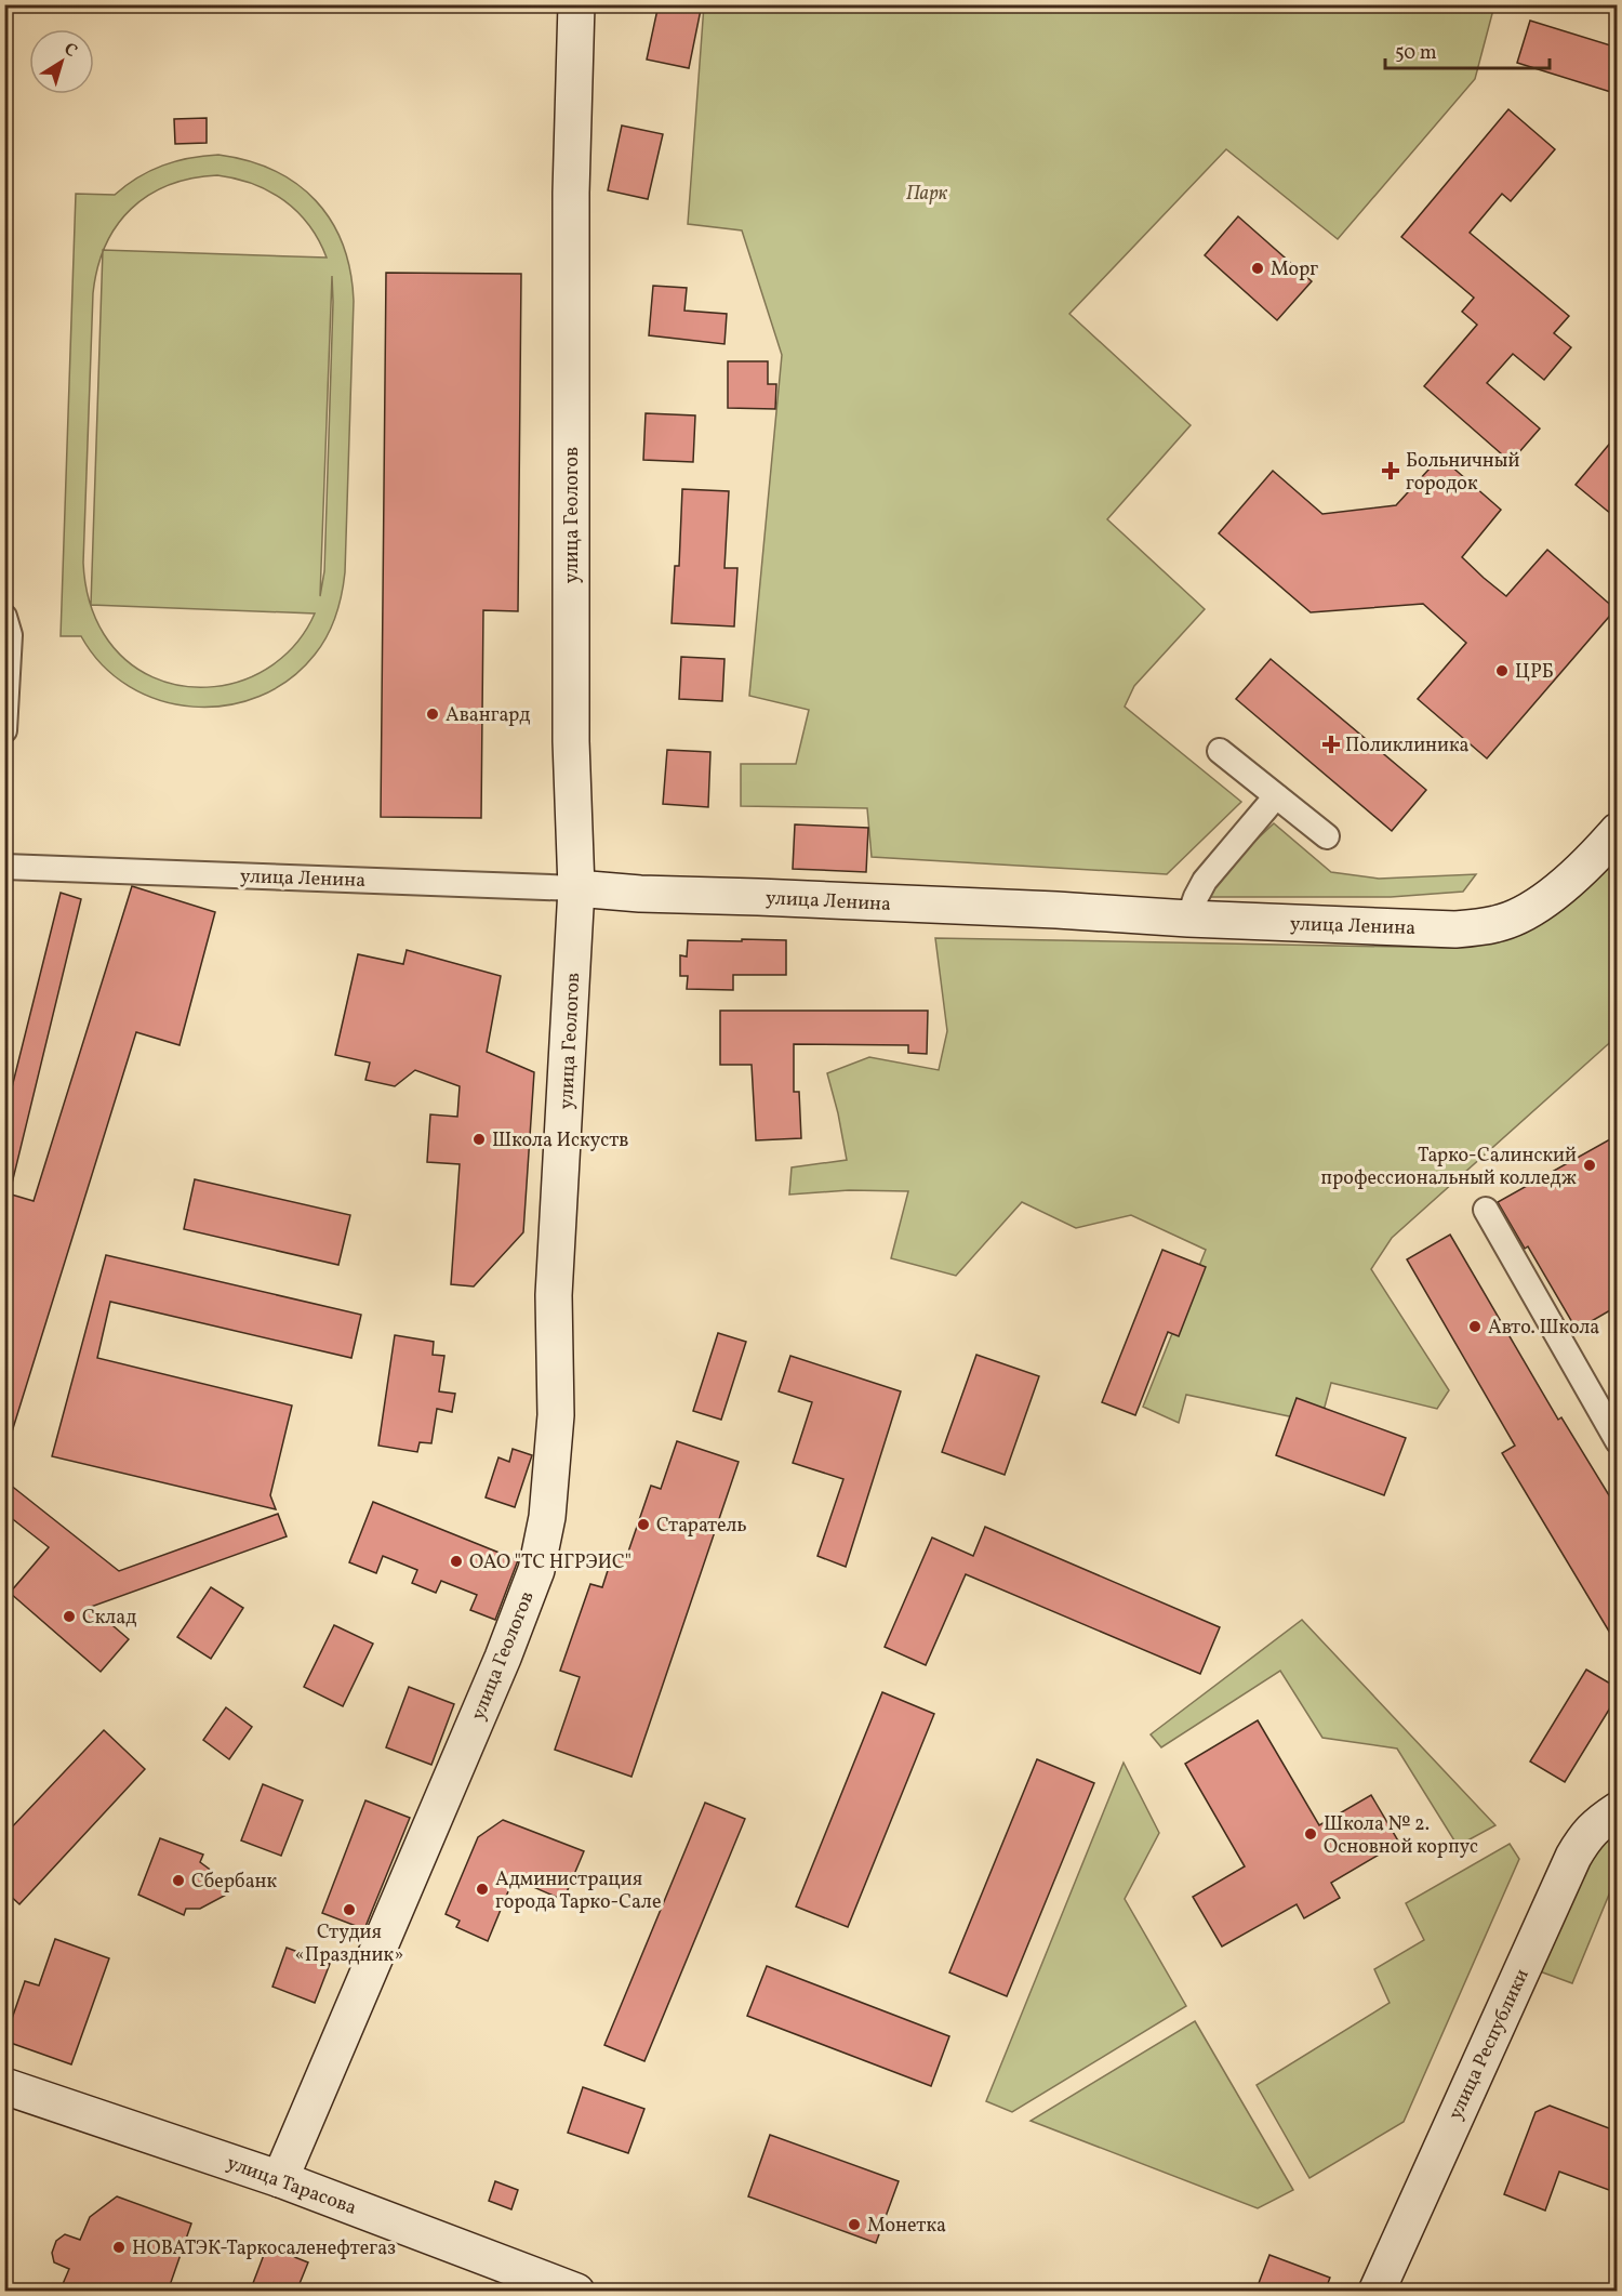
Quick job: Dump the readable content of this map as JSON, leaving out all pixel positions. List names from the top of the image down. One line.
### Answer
{"streets":{"street":["улица Геологов","улица Ленина","улица Республики","улица Тарасова"]},"crossings":[["улица Геологов","улица Ленина"],["улица Геологов","улица Тарасова"]],"parks":["Парк"],"places":{"other":["Морг","ЦРБ","Авангард","Школа Искуств","Тарко-Салинский профессиональный колледж","Авто. Школа","Старатель","ОАО \"ТС НГРЭИС\"","Склад","Школа № 2. Основной корпус","Сбербанк","Администрация города Тарко-Сале","Студия «Праздник»","Монетка","НОВАТЭК-Таркосаленефтегаз"],"health":["Больничный городок","Поликлиника"]},"scale_bar":"50 m","north":"top right"}
